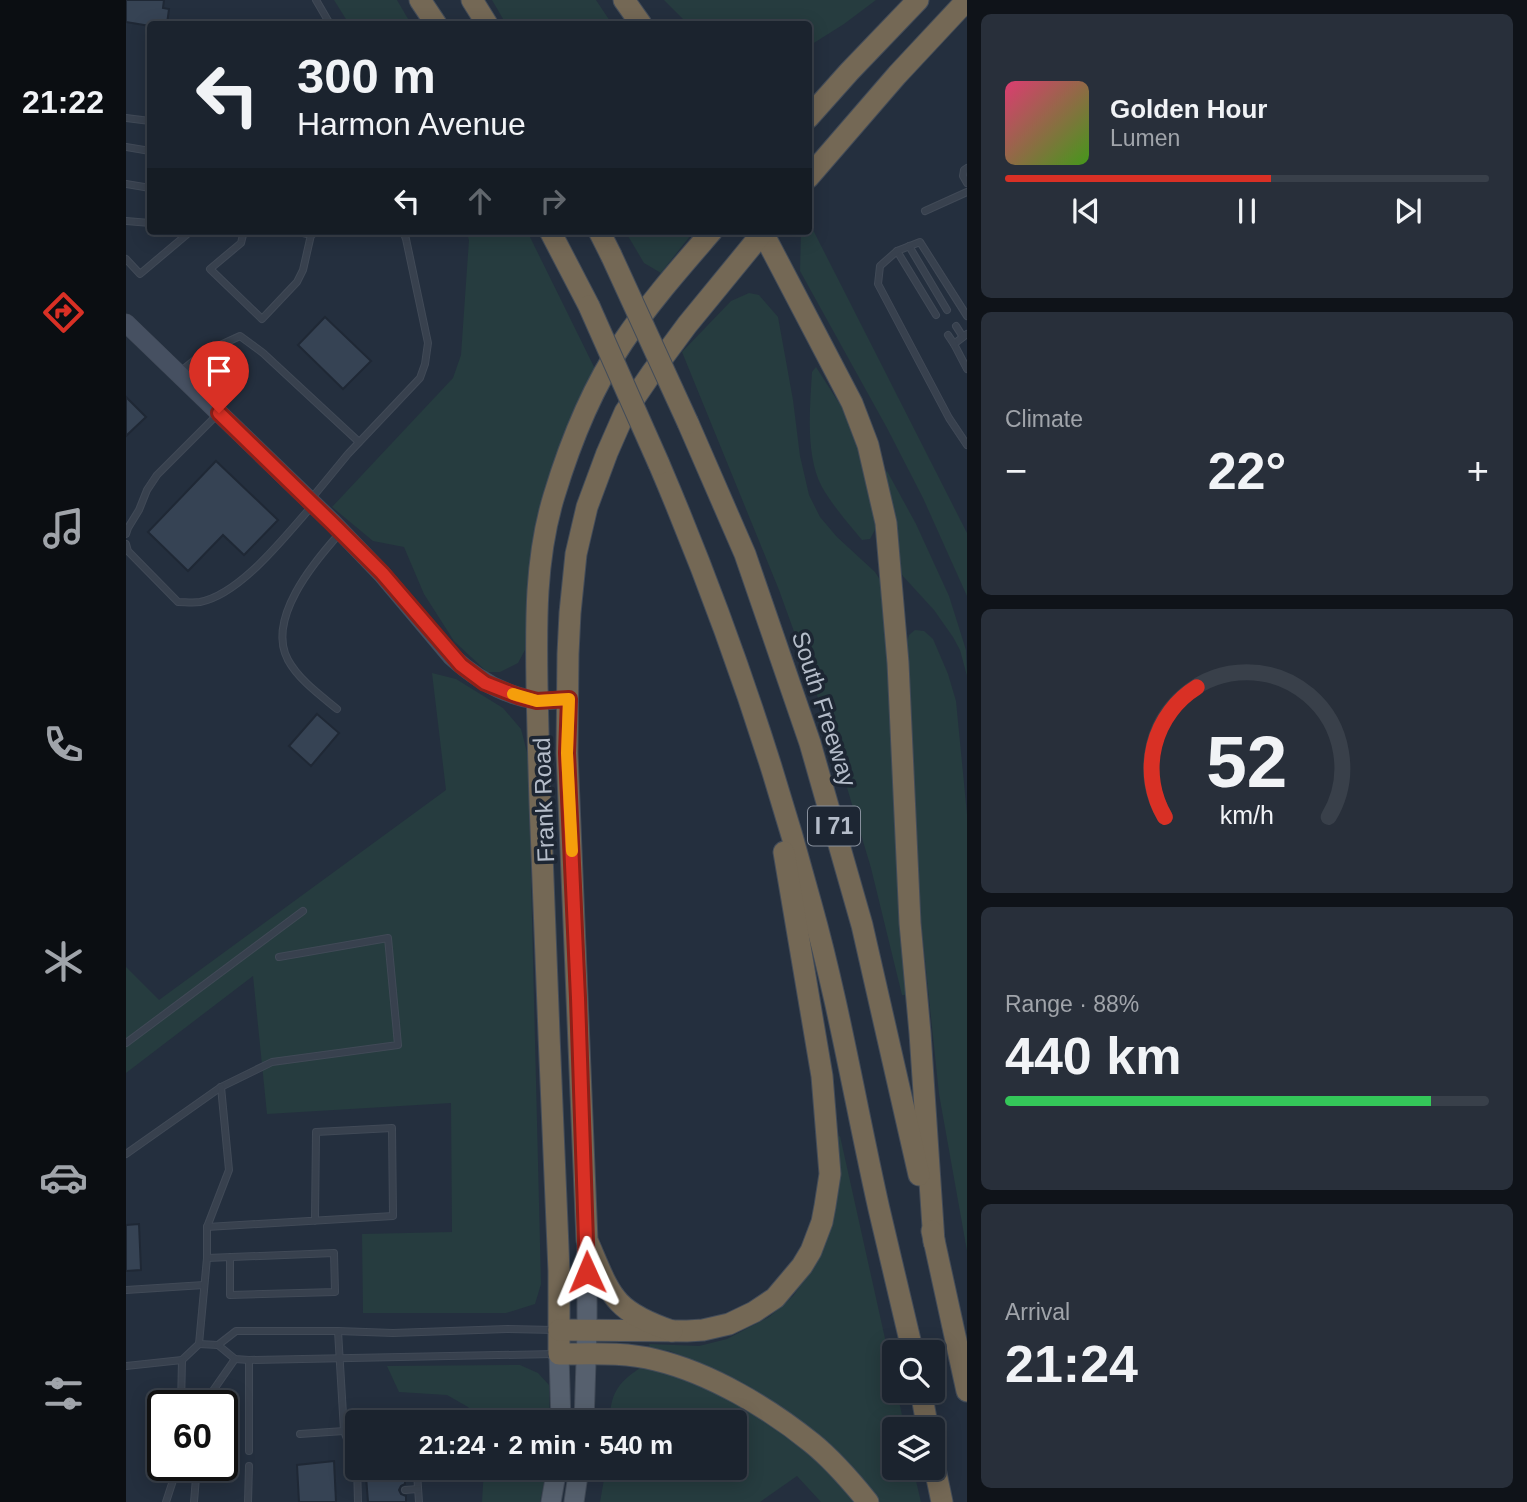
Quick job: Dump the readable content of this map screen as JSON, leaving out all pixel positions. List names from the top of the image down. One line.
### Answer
{"streets":{"highway":["South Freeway","Frank Road","I 71"]},"page":{"tabs":"21:22","turn":["300 m","Harmon Avenue"],"song":["Golden Hour","Lumen"],"tile":["Climate",["Range · 88%","440 km"],["Arrival","21:24"]],"heat":["−","22°","+"],"limit":"60","trip":"21:24 · 2 min · 540 m","gauge":["52","km/h"]}}
